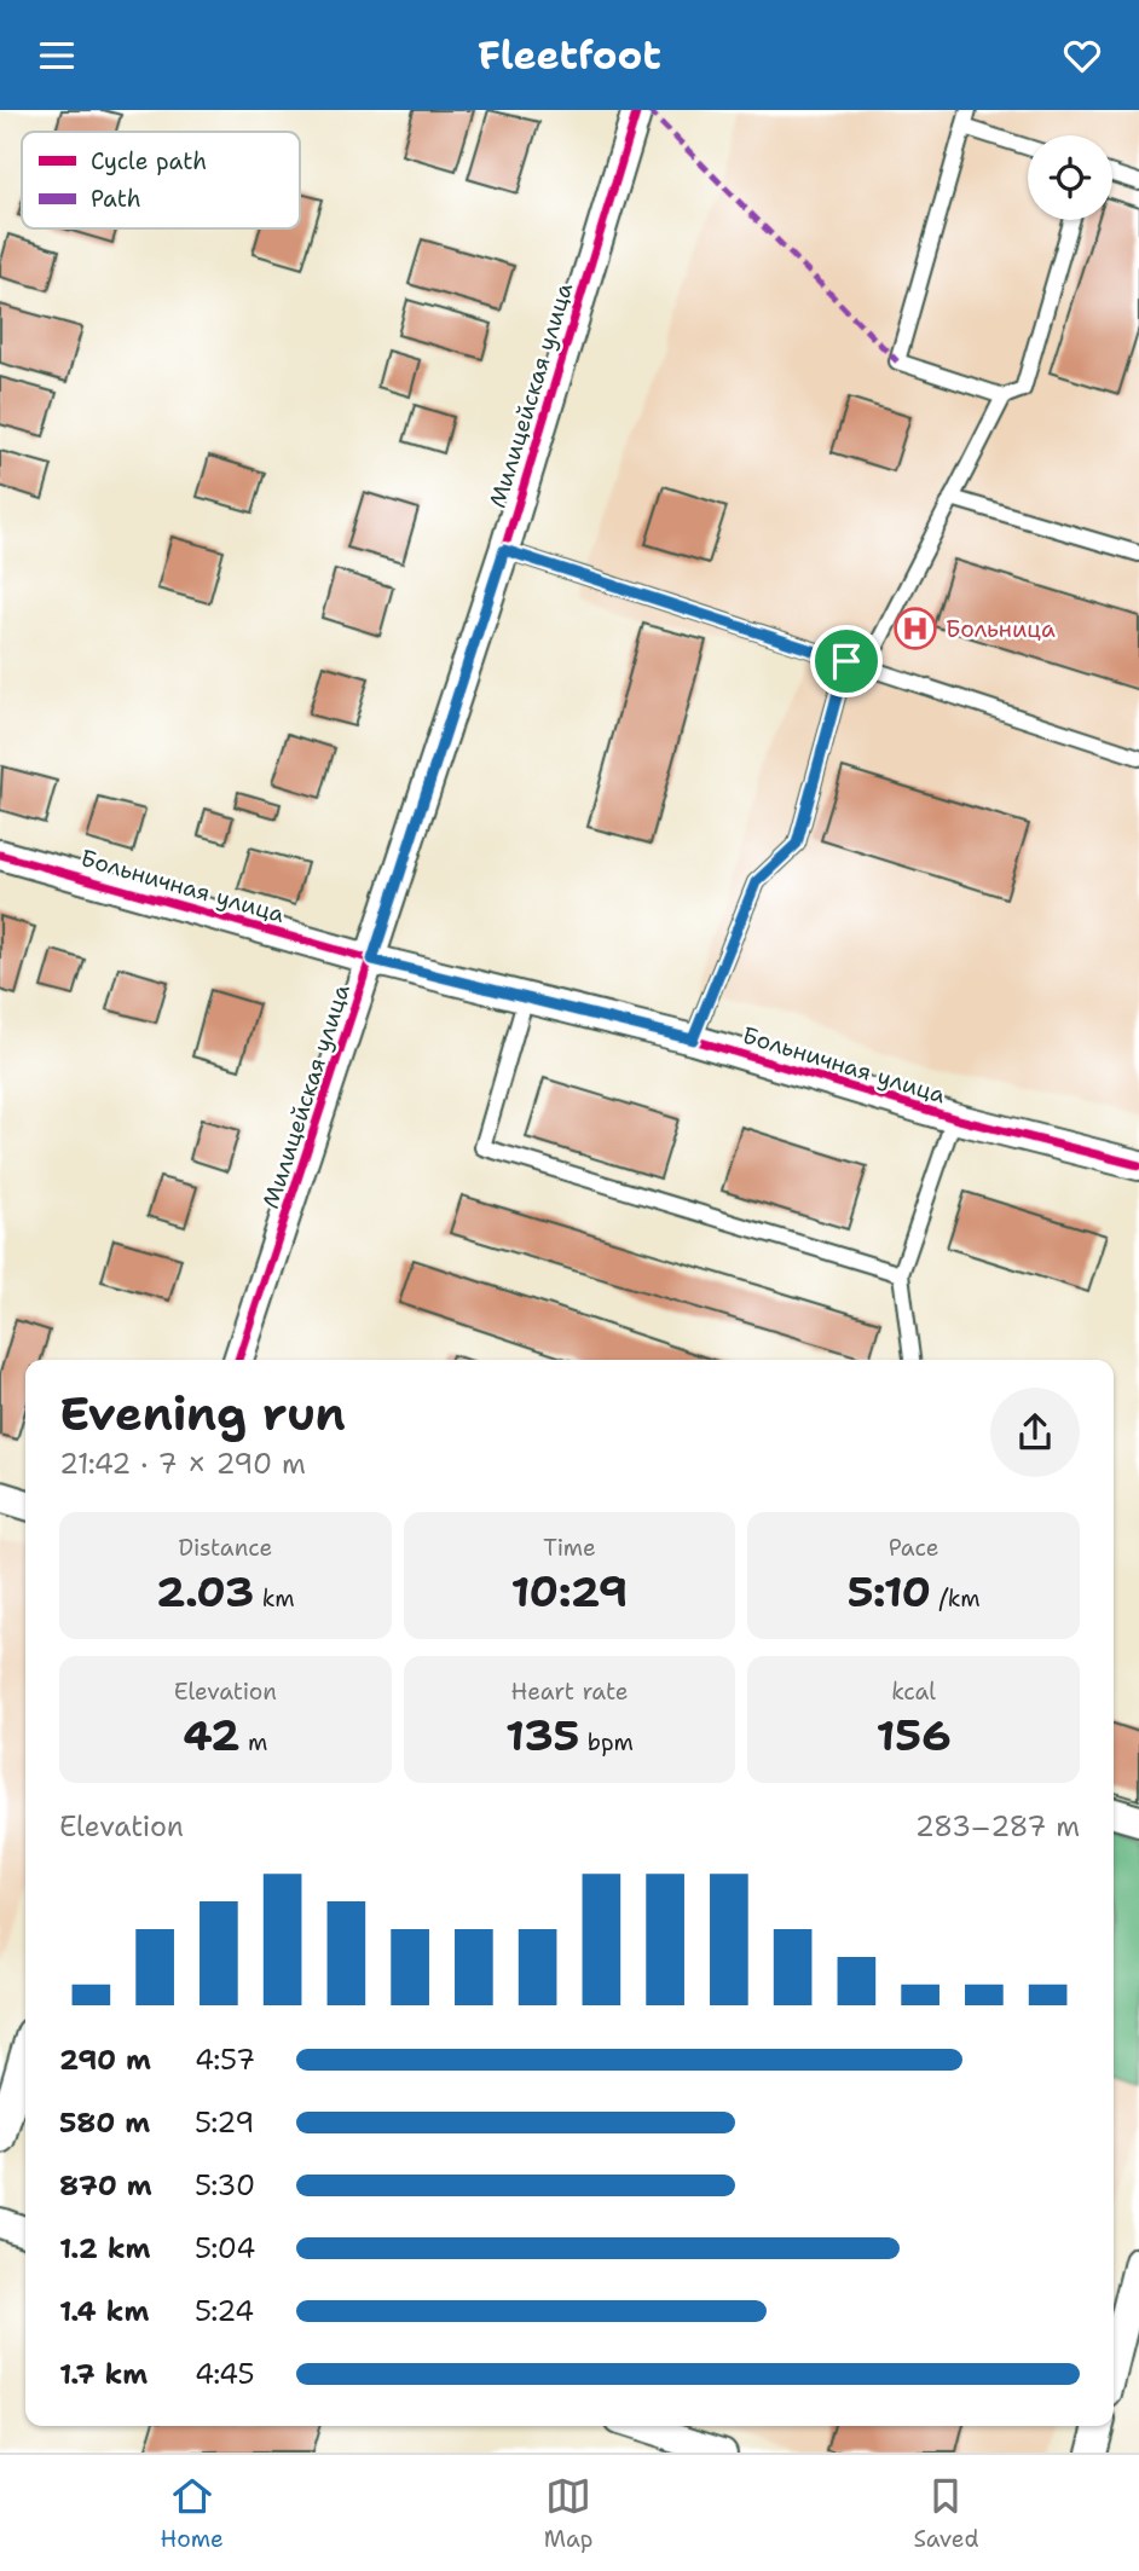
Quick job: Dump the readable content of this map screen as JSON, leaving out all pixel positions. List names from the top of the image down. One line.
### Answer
{"streets":{"street":["Милицейская улица","Больничная улица"]},"crossings":[["Милицейская улица","Больничная улица"]],"places":{"hospital":["Больница"]},"legend":["Cycle path","Path"],"page":{"header":"Fleetfoot","heading":["Evening run","21:42 · 7 × 290 m"],"stats":[["Distance","2.03 km"],["Time","10:29"],["Pace","5:10 /km"],["Elevation","42 m"],["Heart rate","135 bpm"],["kcal","156"]],"chart":["Elevation","283–287 m"],"list":[{"name":"290 m","note":"4:57"},{"name":"580 m","note":"5:29"},{"name":"870 m","note":"5:30"},{"name":"1.2 km","note":"5:04"},{"name":"1.4 km","note":"5:24"},{"name":"1.7 km","note":"4:45"}],"tabs":["Home","Map","Saved"]}}
